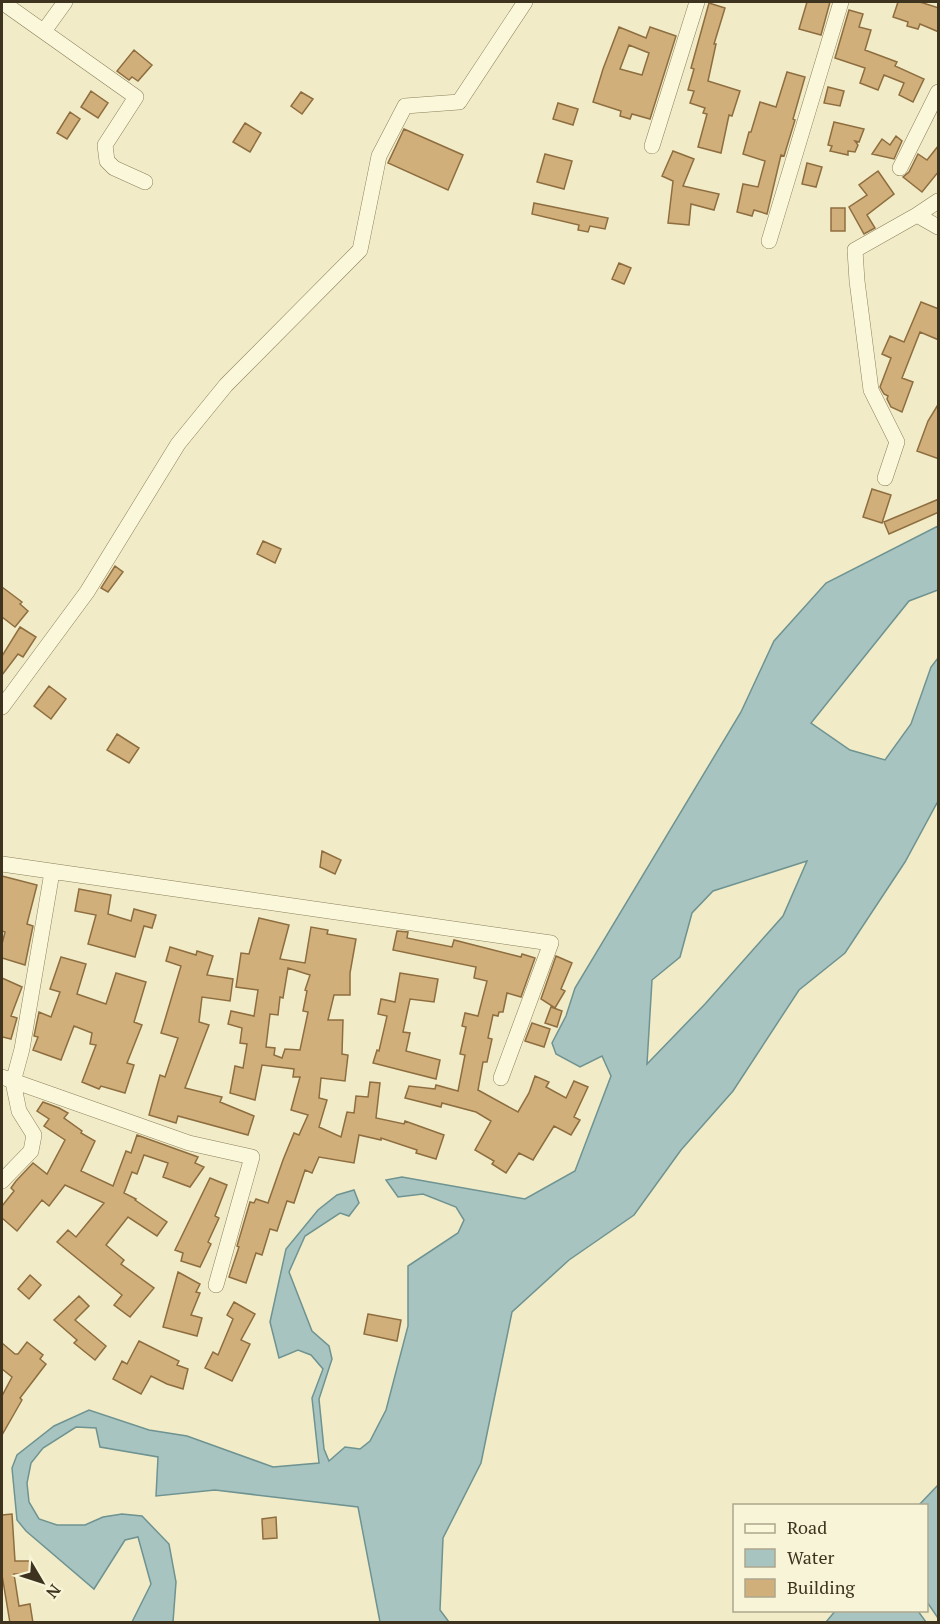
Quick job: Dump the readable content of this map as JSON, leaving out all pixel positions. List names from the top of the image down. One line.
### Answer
{"legend":["Road","Water","Building"],"north":"bottom right"}
